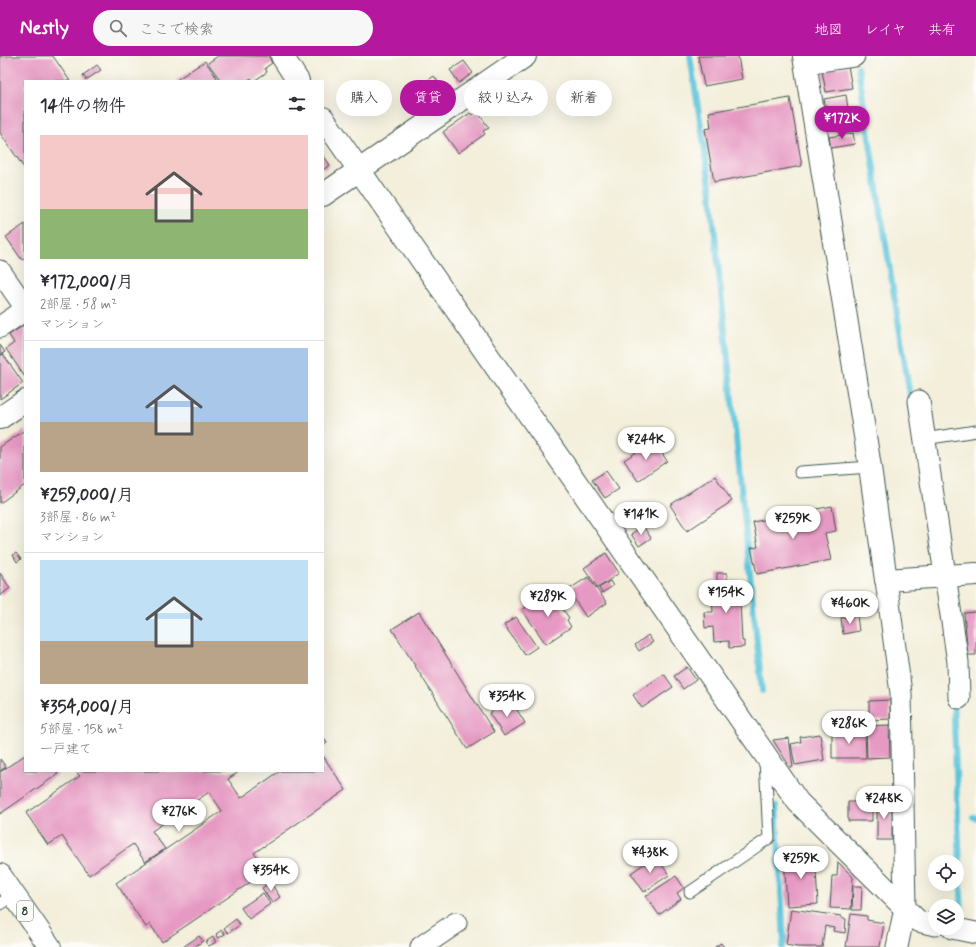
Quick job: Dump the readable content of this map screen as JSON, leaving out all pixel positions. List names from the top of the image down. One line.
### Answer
{"streets":{"street":["8"]},"page":{"header":"Nestly","search":"ここで検索","nav":["地図","レイヤ","共有"],"chip":["購入","賃貸","絞り込み","新着"],"heading":"14件の物件","price":["¥172K","¥244K","¥141K","¥259K","¥154K","¥289K","¥460K","¥354K","¥286K","¥248K","¥276K","¥438K","¥259K","¥354K"],"list":[{"name":"¥172,000/月","note":"2部屋 · 58 m² · マンション"},{"name":"¥259,000/月","note":"3部屋 · 86 m² · マンション"},{"name":"¥354,000/月","note":"5部屋 · 158 m² · 一戸建て"}]}}
